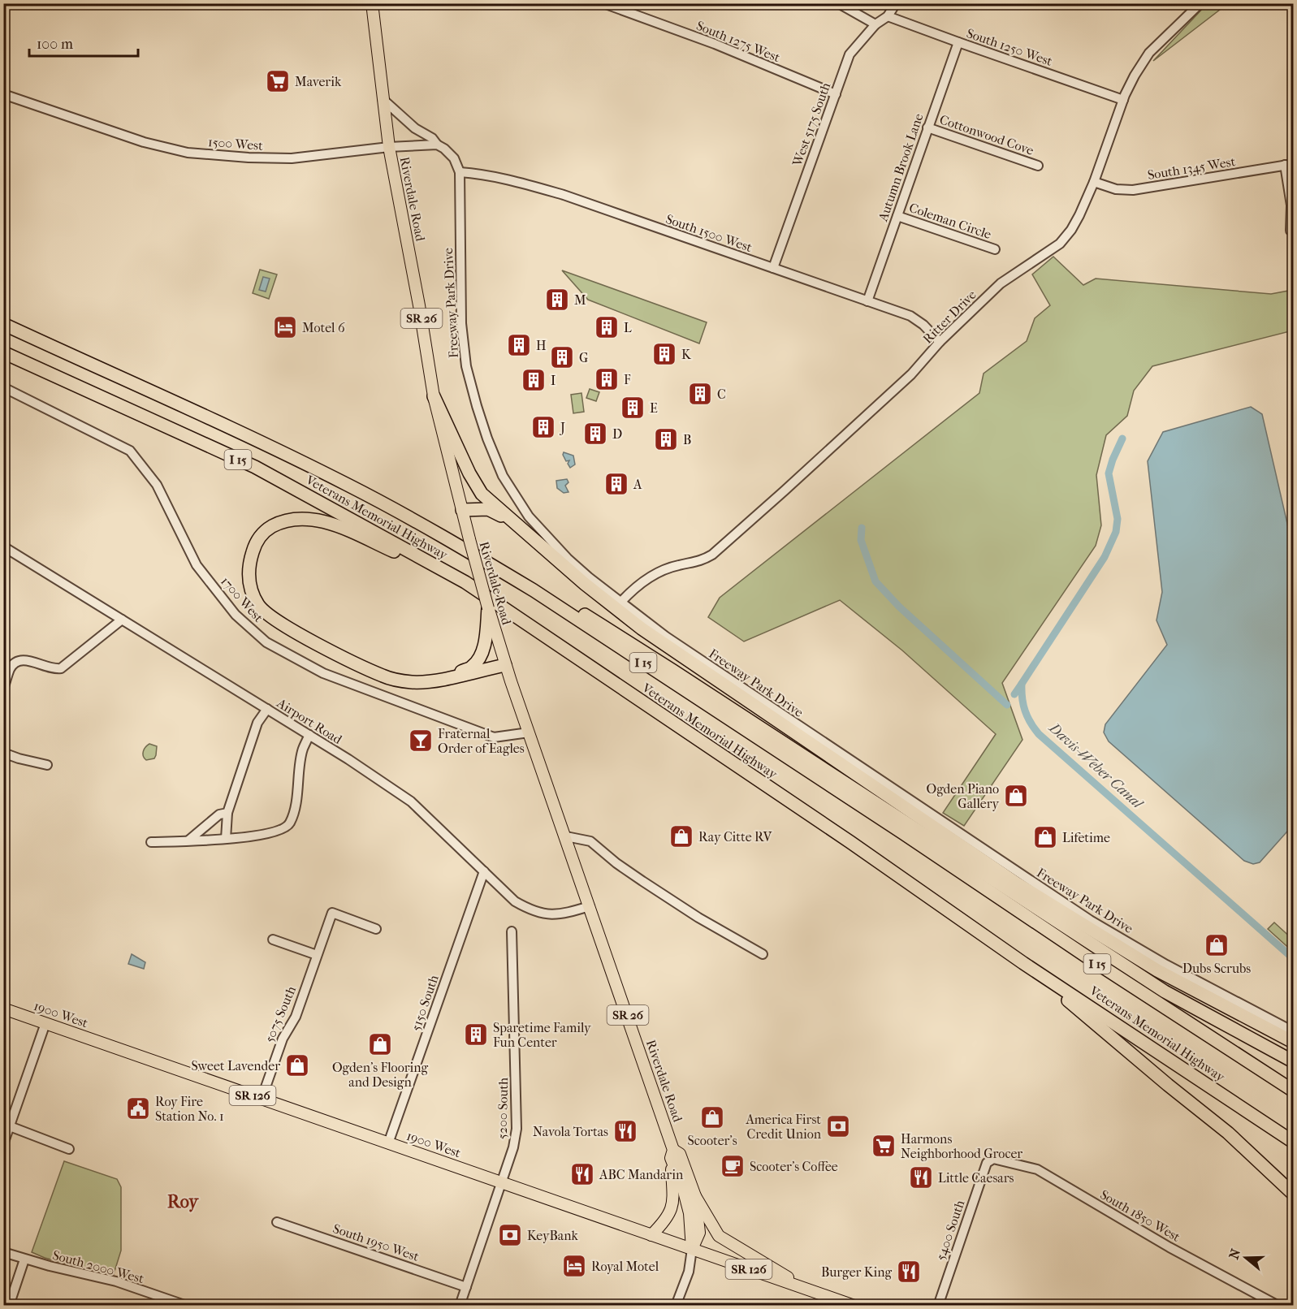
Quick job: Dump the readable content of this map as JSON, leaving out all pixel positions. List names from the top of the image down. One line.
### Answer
{"streets":{"highway":["I 15","Veterans Memorial Highway"],"main road":["Riverdale Road","SR 26","1900 West","SR 126"],"street":["South 1275 West","South 1250 West","West 5175 South","Cottonwood Cove","1500 West","Autumn Brook Lane","South 1345 West","Coleman Circle","South 1500 West","Freeway Park Drive","Ritter Drive","1700 West","Airport Road","5150 South","5075 South","5200 South","South 1850 West","5400 South","South 1950 West","South 2000 West"]},"crossings":[["South 1275 West","West 5175 South"],["South 1250 West","West 5175 South"],["South 1250 West","Autumn Brook Lane"],["South 1250 West","Ritter Drive"],["West 5175 South","South 1500 West"],["Cottonwood Cove","Autumn Brook Lane"],["1500 West","Riverdale Road"],["Autumn Brook Lane","Coleman Circle"],["Autumn Brook Lane","South 1500 West"],["South 1345 West","Ritter Drive"],["Riverdale Road","1700 West"],["Riverdale Road","Airport Road"],["Riverdale Road","1900 West"],["South 1500 West","Freeway Park Drive"],["South 1500 West","Ritter Drive"],["Freeway Park Drive","Ritter Drive"],["Airport Road","5150 South"],["5150 South","1900 West"],["1900 West","5075 South"],["1900 West","5200 South"],["5200 South","South 1950 West"],["South 1850 West","5400 South"]],"districts":["Roy"],"water":["Davis-Weber Canal"],"places":{"supermarket":["Maverik","Harmons Neighborhood Grocer"],"building":["M","L","H","K","G","F","I","C","E","J","D","B","A","Sparetime Family Fun Center"],"hotel":["Motel 6","Royal Motel"],"bar":["Fraternal Order of Eagles"],"shop":["Ogden Piano Gallery","Ray Citte RV","Lifetime","Dubs Scrubs","Ogden's Flooring and Design","Sweet Lavender","Scooter's"],"public building":["Roy Fire Station No. 1"],"bank":["America First Credit Union","KeyBank"],"restaurant":["Navola Tortas","ABC Mandarin","Little Caesars","Burger King"],"cafe":["Scooter's Coffee"]},"scale_bar":"100 m","north":"left"}
